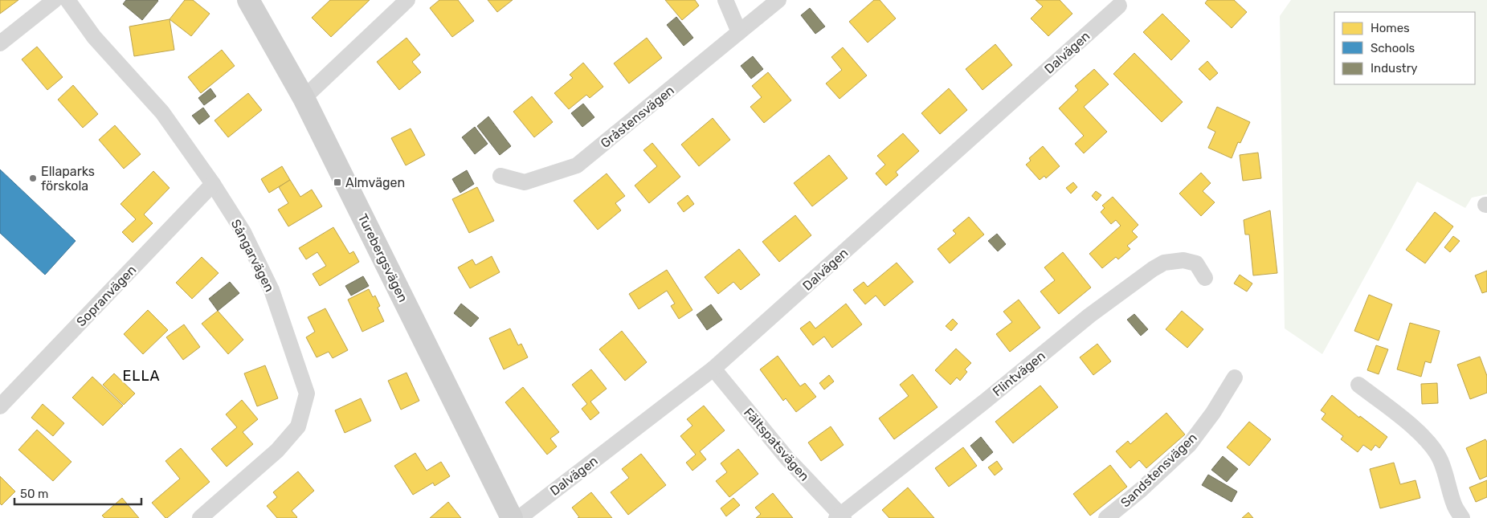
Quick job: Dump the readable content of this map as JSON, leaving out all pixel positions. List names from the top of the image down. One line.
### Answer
{"streets":{"street":["Dalvägen","Gråstensvägen","Sångarvägen","Turebergsvägen","Sopranvägen","Flintvägen","Fältspatsvägen","Sandstensvägen"]},"crossings":[["Dalvägen","Fältspatsvägen"],["Sångarvägen","Sopranvägen"],["Flintvägen","Fältspatsvägen"]],"districts":["ELLA"],"places":{"other":["Ellaparks förskola"],"transit":["Almvägen"]},"legend":["Homes","Schools","Industry"],"scale_bar":"50 m"}
